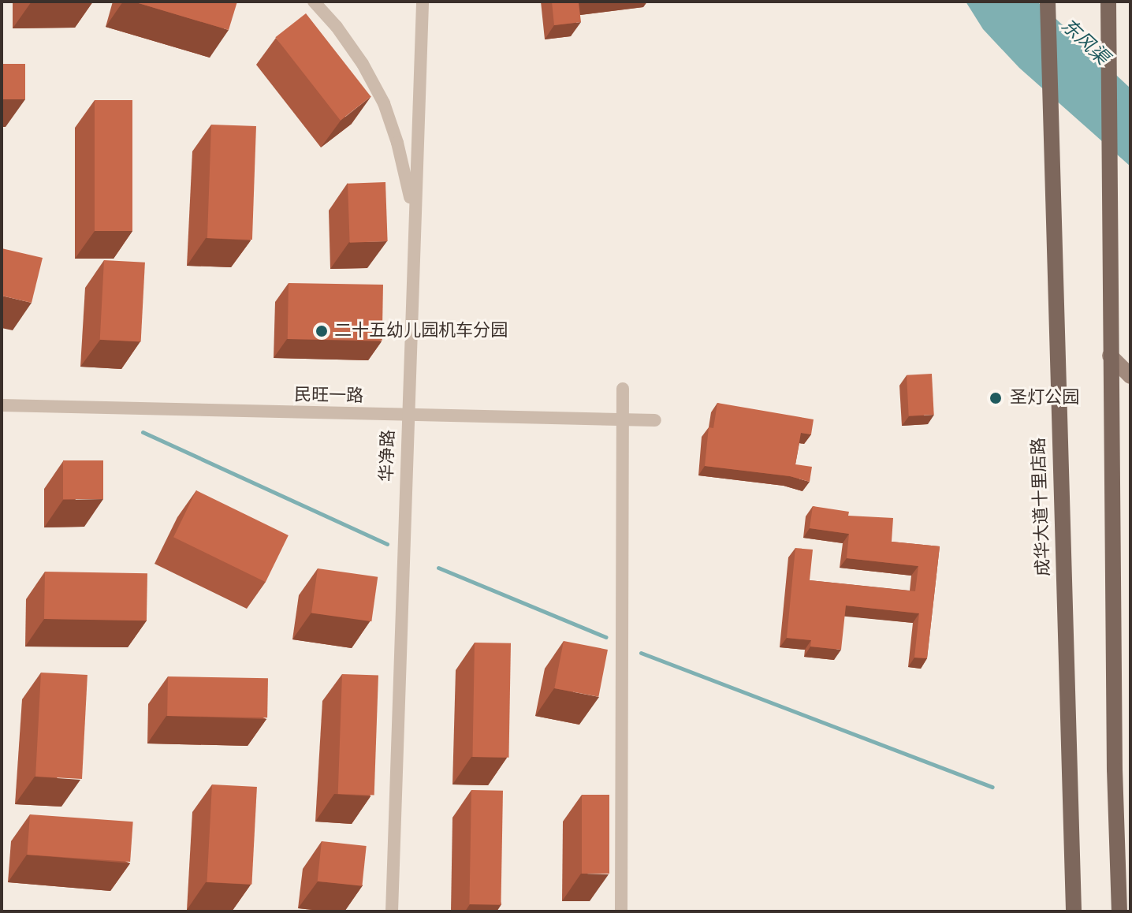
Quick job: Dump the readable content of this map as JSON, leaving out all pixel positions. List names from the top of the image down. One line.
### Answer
{"streets":{"main road":["成华大道十里店路"],"street":["民旺一路","华净路"]},"crossings":[["民旺一路","华净路"]],"water":["东风渠"],"places":["二十五幼儿园机车分园","圣灯公园"]}
